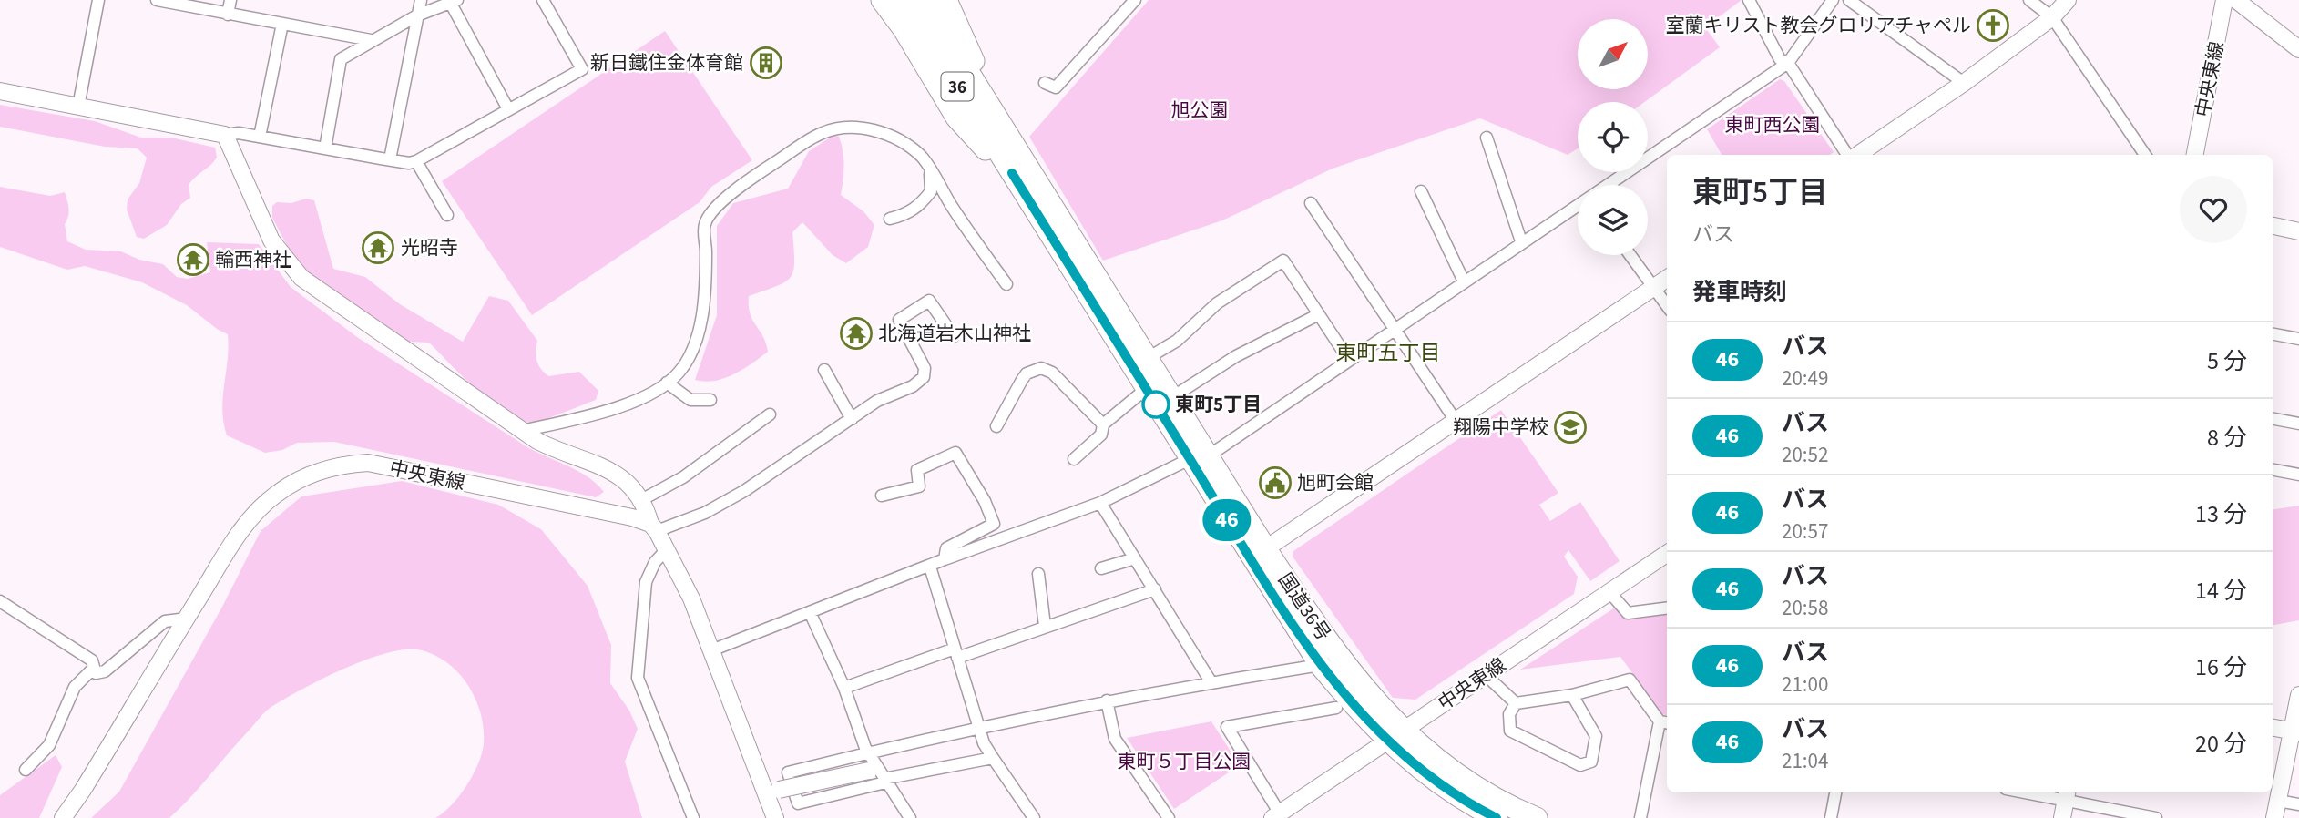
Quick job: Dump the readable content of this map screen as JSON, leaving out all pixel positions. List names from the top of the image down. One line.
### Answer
{"streets":{"highway":["36","国道36号"],"street":["中央東線"]},"crossings":[["中央東線","国道36号"],["36","国道36号"]],"districts":["東町五丁目"],"parks":["旭公園","東町西公園","東町５丁目公園"],"places":{"church":["室蘭キリスト教会グロリアチャペル"],"building":["新日鐵住金体育館"],"temple":["光昭寺","輪西神社","北海道岩木山神社"],"other":["東町5丁目"],"school or university":["翔陽中学校"],"public building":["旭町会館"]},"lines":["bus line 46"],"north":"top right","page":{"on_map":"46","heading":[["東町5丁目","バス"],"発車時刻"],"list":[{"mark":"46","name":"バス","note":"20:49","value":"5 分"},{"mark":"46","name":"バス","note":"20:52","value":"8 分"},{"mark":"46","name":"バス","note":"20:57","value":"13 分"},{"mark":"46","name":"バス","note":"20:58","value":"14 分"},{"mark":"46","name":"バス","note":"21:00","value":"16 分"},{"mark":"46","name":"バス","note":"21:04","value":"20 分"}]}}
